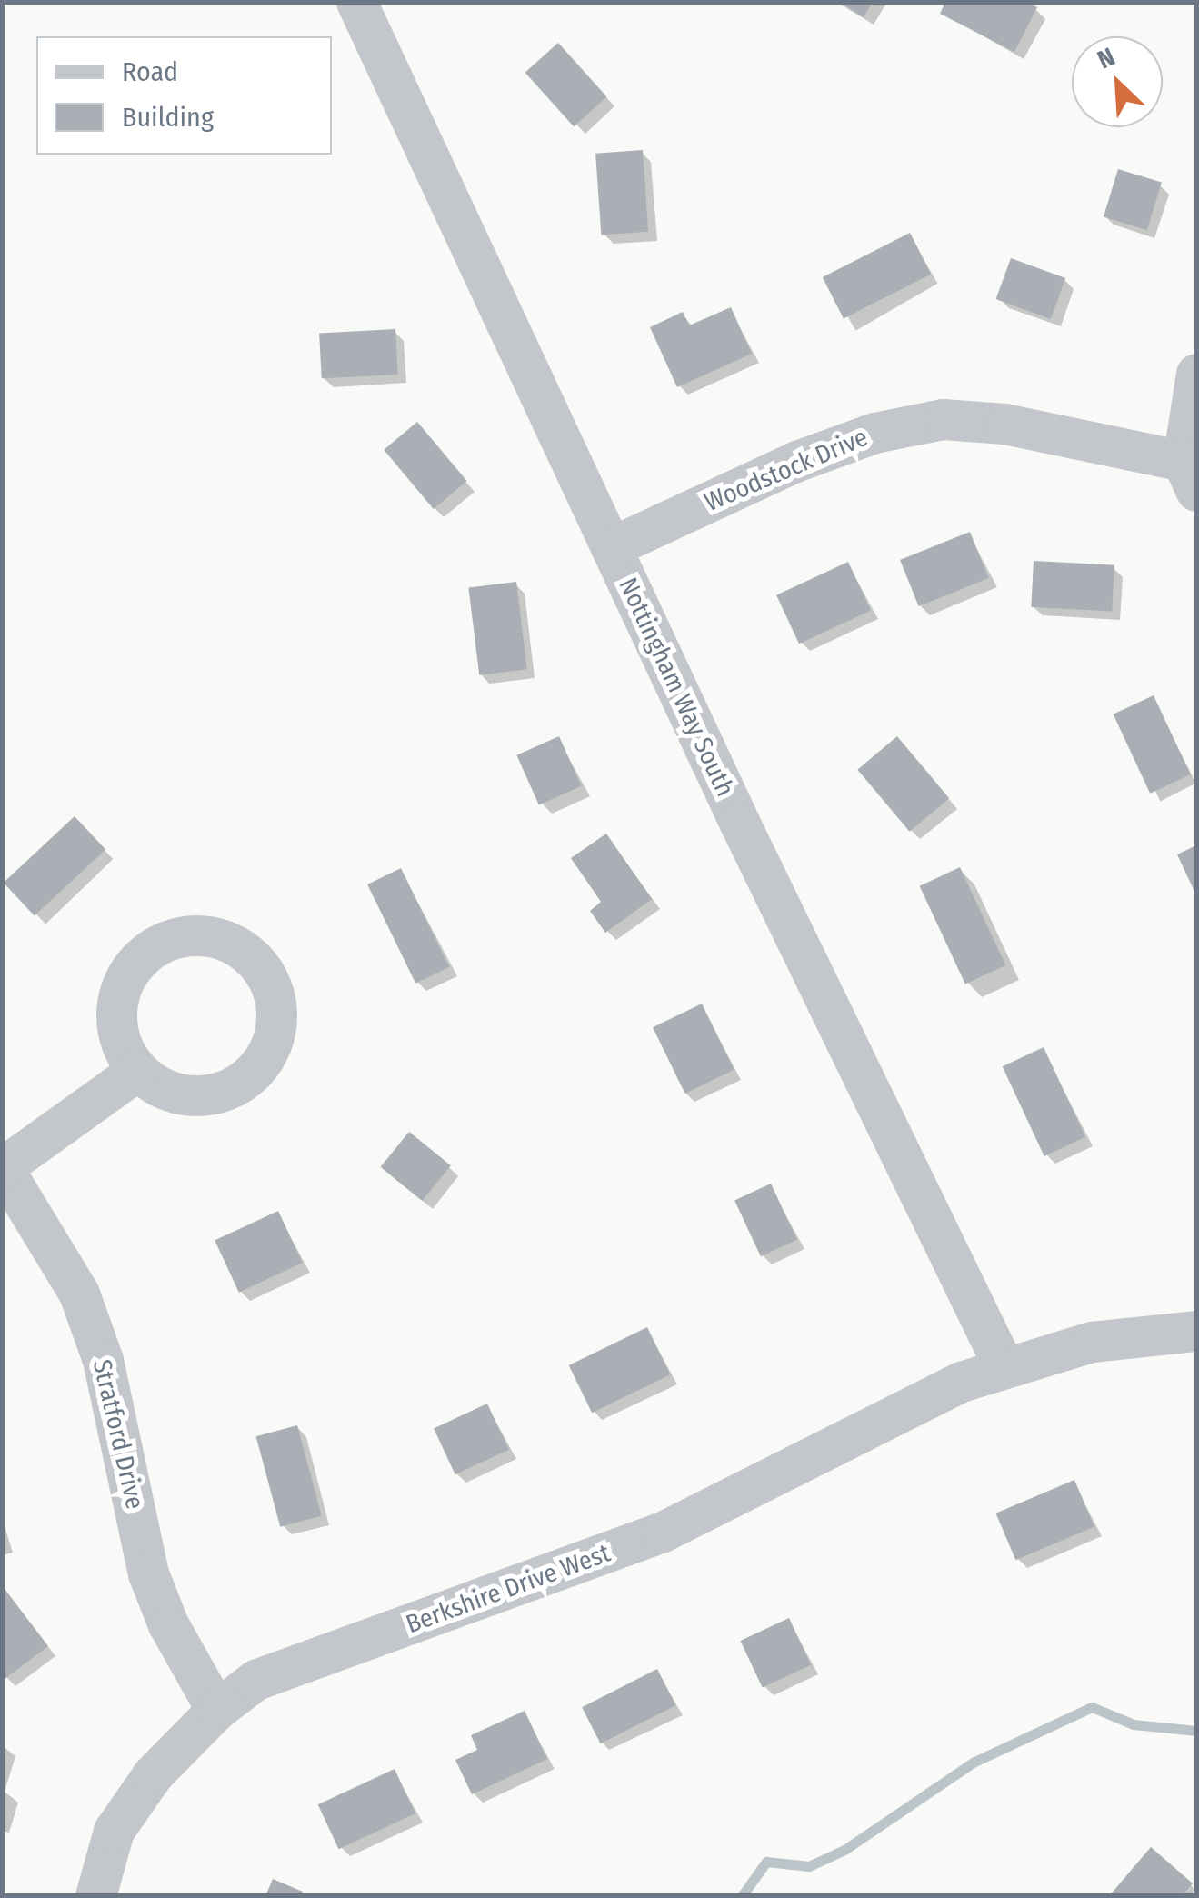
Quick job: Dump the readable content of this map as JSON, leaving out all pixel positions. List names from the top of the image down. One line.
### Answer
{"streets":{"street":["Woodstock Drive","Nottingham Way South","Stratford Drive","Berkshire Drive West"]},"crossings":[["Woodstock Drive","Nottingham Way South"],["Nottingham Way South","Berkshire Drive West"],["Stratford Drive","Berkshire Drive West"]],"legend":["Road","Building"],"north":"top left"}
